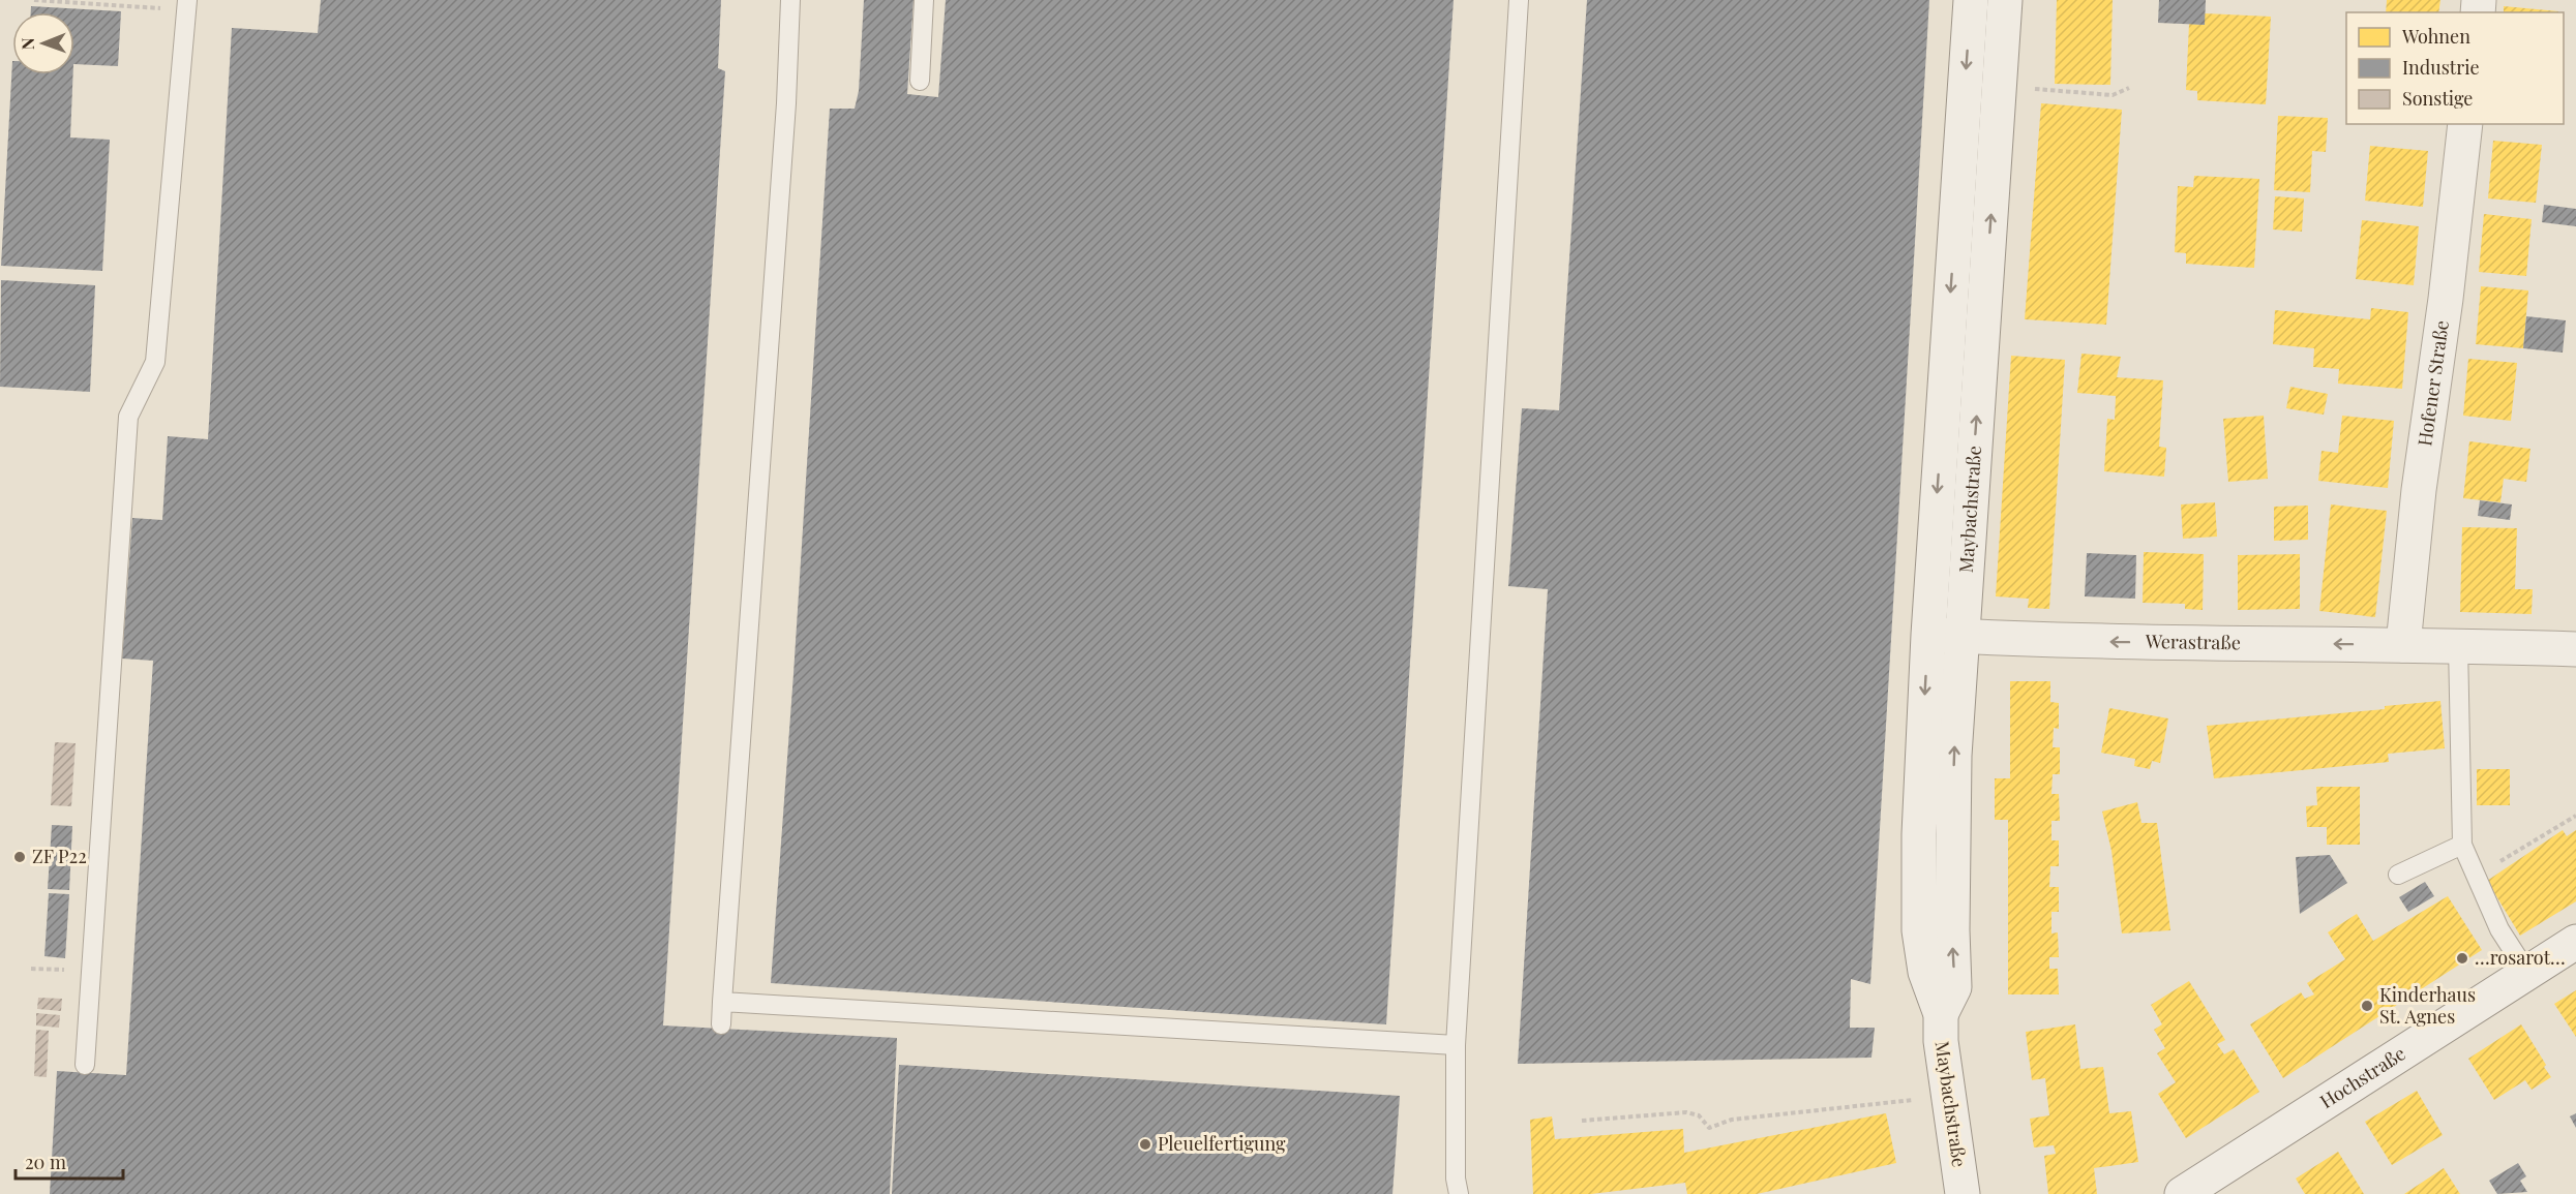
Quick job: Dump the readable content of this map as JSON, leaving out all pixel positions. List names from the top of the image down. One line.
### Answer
{"streets":{"main road":["Hofener Straße","Maybachstraße","Werastraße","Hochstraße"]},"crossings":[["Hofener Straße","Werastraße"],["Maybachstraße","Werastraße"]],"one_way":["Werastraße"],"places":["ZF P22","…rosarot…","Kinderhaus St. Agnes","Pleuelfertigung"],"legend":["Wohnen","Industrie","Sonstige"],"scale_bar":"20 m","north":"left"}
